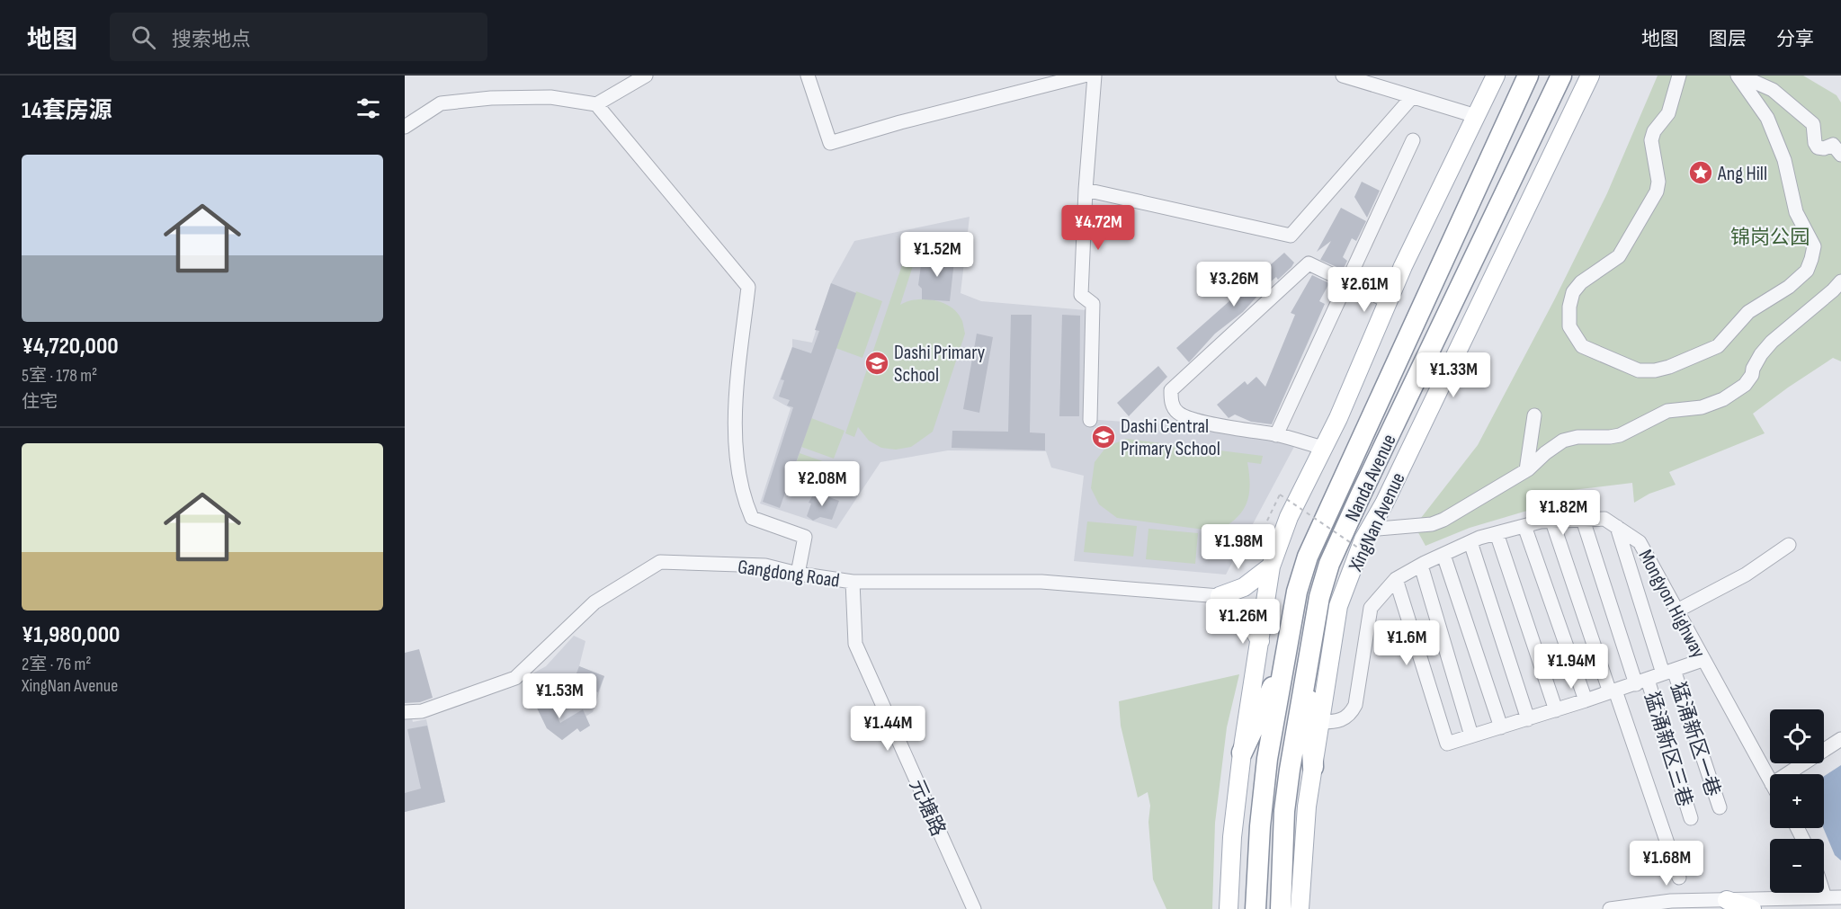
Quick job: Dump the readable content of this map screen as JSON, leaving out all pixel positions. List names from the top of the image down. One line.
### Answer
{"streets":{"highway":["Nanda Avenue"],"main road":["XingNan Avenue"],"street":["Gangdong Road","Mongyon Highway","猛涌新区一巷","猛涌新区三巷","元塘路"]},"crossings":[["XingNan Avenue","Mongyon Highway"],["Gangdong Road","元塘路"],["Mongyon Highway","猛涌新区一巷"],["Mongyon Highway","猛涌新区三巷"]],"parks":["锦岗公园"],"places":{"place":["Ang Hill"],"school or university":["Dashi Primary School","Dashi Central Primary School"]},"page":{"header":"地图","search":"搜索地点","nav":["地图","图层","分享"],"heading":"14套房源","list":[{"name":"¥4,720,000","note":"5室 · 178 m² · 住宅"},{"name":"¥1,980,000","note":"2室 · 76 m² · XingNan Avenue"}],"price":["¥4.72M","¥1.52M","¥3.26M","¥2.61M","¥1.33M","¥2.08M","¥1.82M","¥1.98M","¥1.26M","¥1.6M","¥1.94M","¥1.53M","¥1.44M","¥1.68M"],"map_buttons":["+","−"]}}
